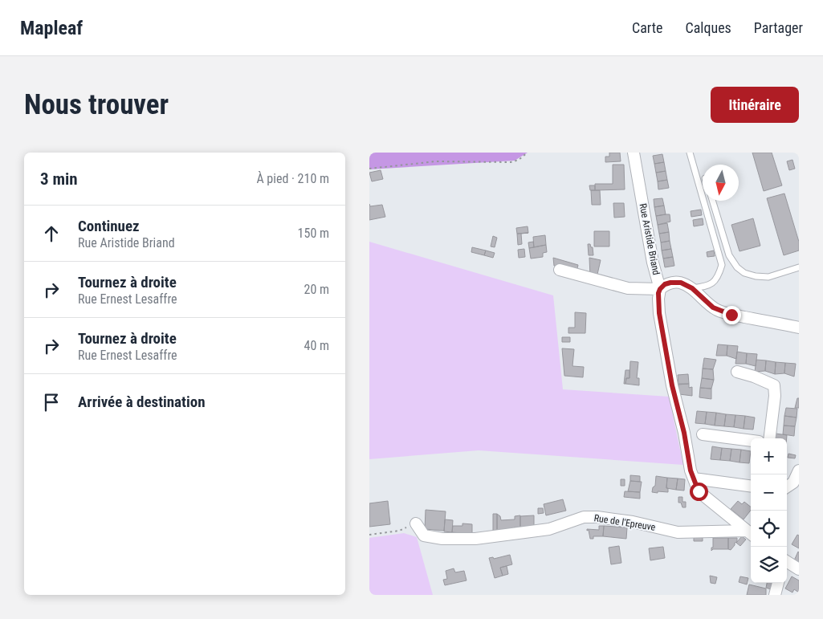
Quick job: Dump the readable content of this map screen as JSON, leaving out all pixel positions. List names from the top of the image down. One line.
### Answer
{"streets":{"street":["Rue Aristide Briand","Rue de l'Epreuve"]},"crossings":[["Rue Aristide Briand","Rue de l'Epreuve"]],"north":"bottom","page":{"header":"Mapleaf","nav":["Carte","Calques","Partager"],"buttons":"Itinéraire","title":"Nous trouver","heading":["3 min","À pied · 210 m"],"list":[["Continuez","Rue Aristide Briand","150 m"],["Tournez à droite","Rue Ernest Lesaffre","20 m"],["Tournez à droite","Rue Ernest Lesaffre","40 m"],"Arrivée à destination"],"map_buttons":["+","−"]}}
